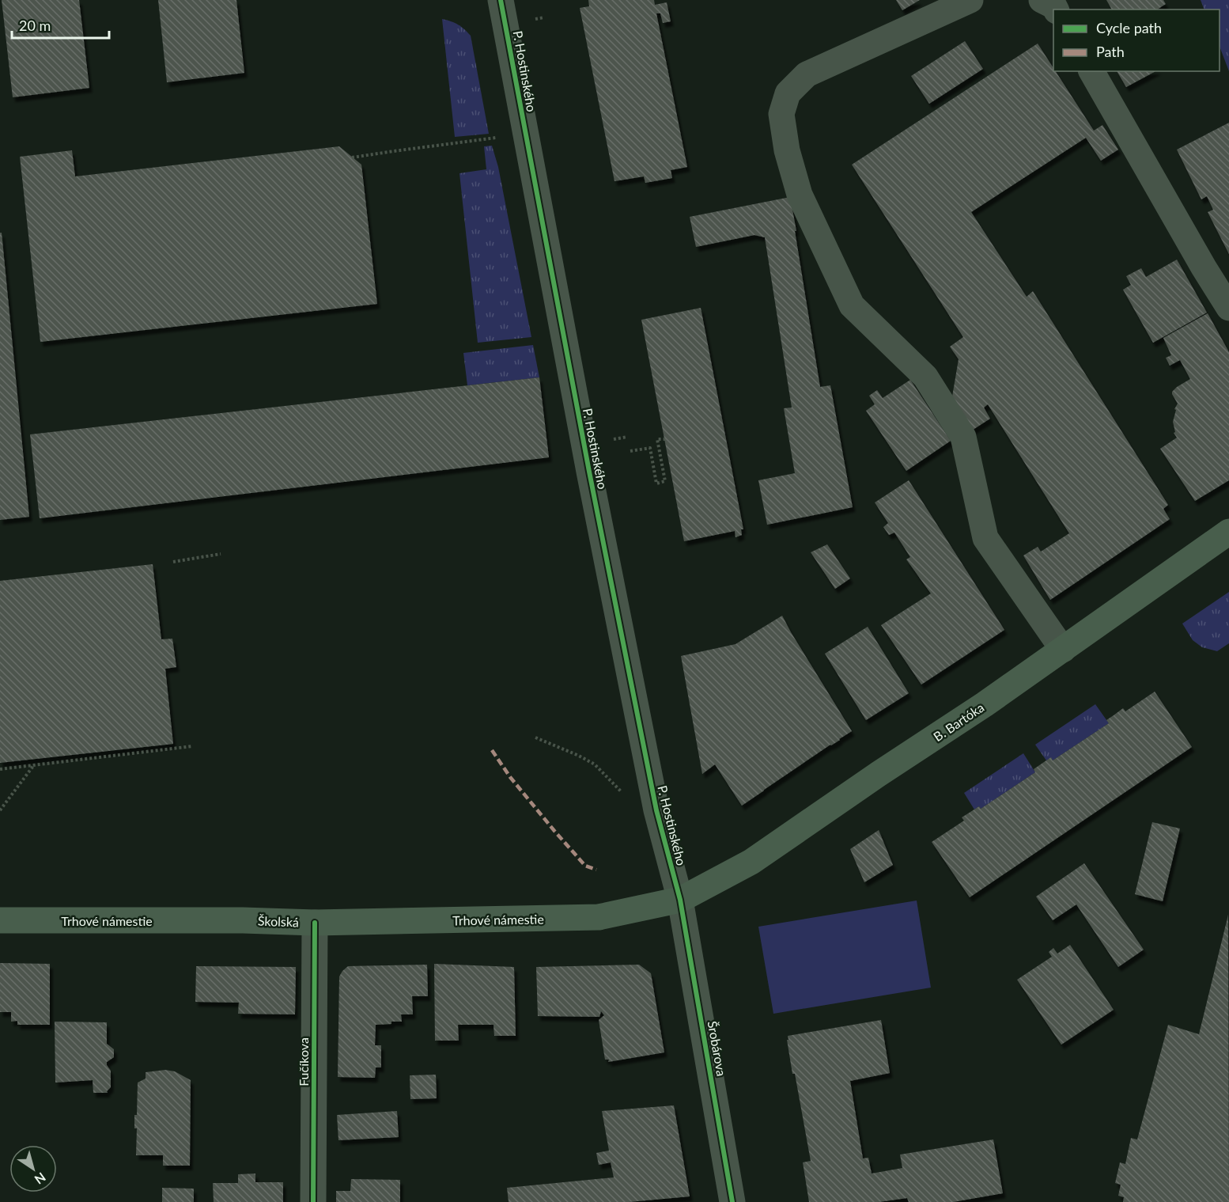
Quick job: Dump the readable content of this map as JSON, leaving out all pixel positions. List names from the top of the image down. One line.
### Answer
{"streets":{"main road":["B. Bartóka","Trhové námestie","Školská"],"street":["P. Hostinského","Šrobárova","Fučíkova"]},"crossings":[["P. Hostinského","B. Bartóka"],["P. Hostinského","Trhové námestie"],["P. Hostinského","Šrobárova"],["B. Bartóka","Trhové námestie"],["B. Bartóka","Šrobárova"],["Trhové námestie","Školská"],["Trhové námestie","Šrobárova"],["Trhové námestie","Fučíkova"],["Školská","Fučíkova"]],"legend":["Cycle path","Path"],"scale_bar":"20 m","north":"bottom right"}
